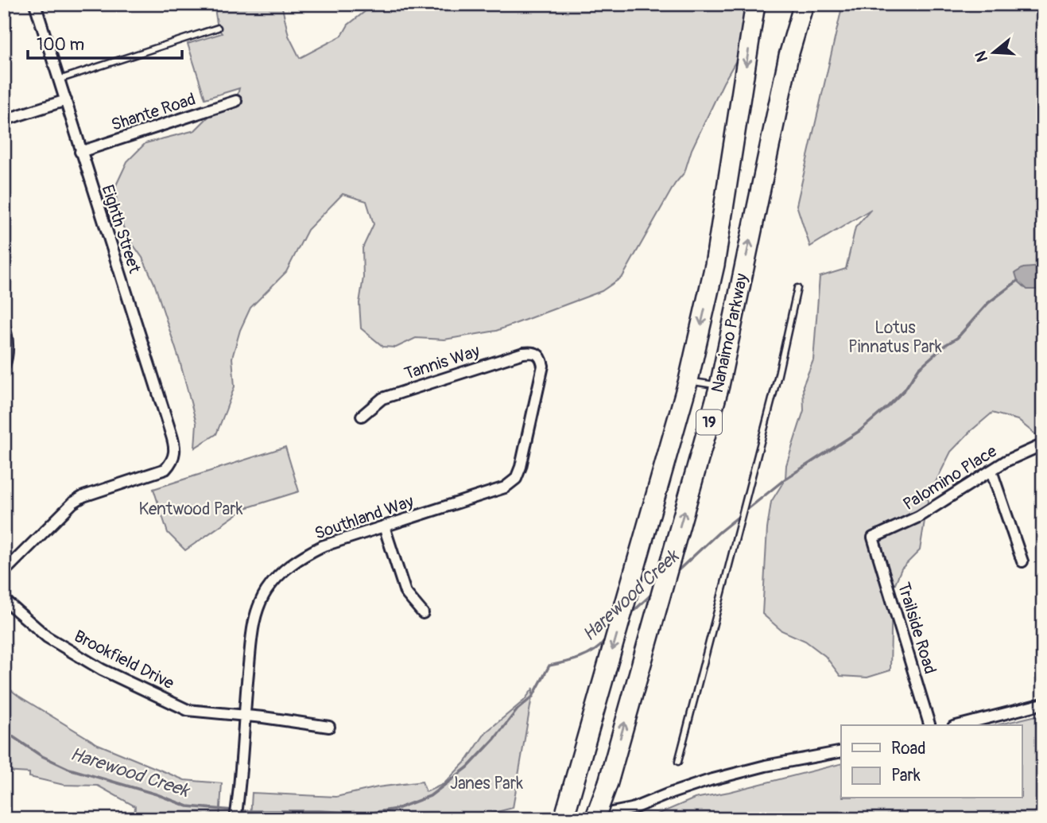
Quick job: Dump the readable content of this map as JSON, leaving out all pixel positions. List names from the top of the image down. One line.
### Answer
{"streets":{"highway":["Nanaimo Parkway","19"],"street":["Shante Road","Eighth Street","Tannis Way","Palomino Place","Southland Way","Trailside Road","Brookfield Drive"]},"crossings":[["Shante Road","Eighth Street"],["Tannis Way","Southland Way"],["Palomino Place","Trailside Road"],["Southland Way","Brookfield Drive"]],"water":["Harewood Creek"],"parks":["Lotus Pinnatus Park","Kentwood Park","Janes Park"],"legend":["Road","Park"],"scale_bar":"100 m","north":"left"}
